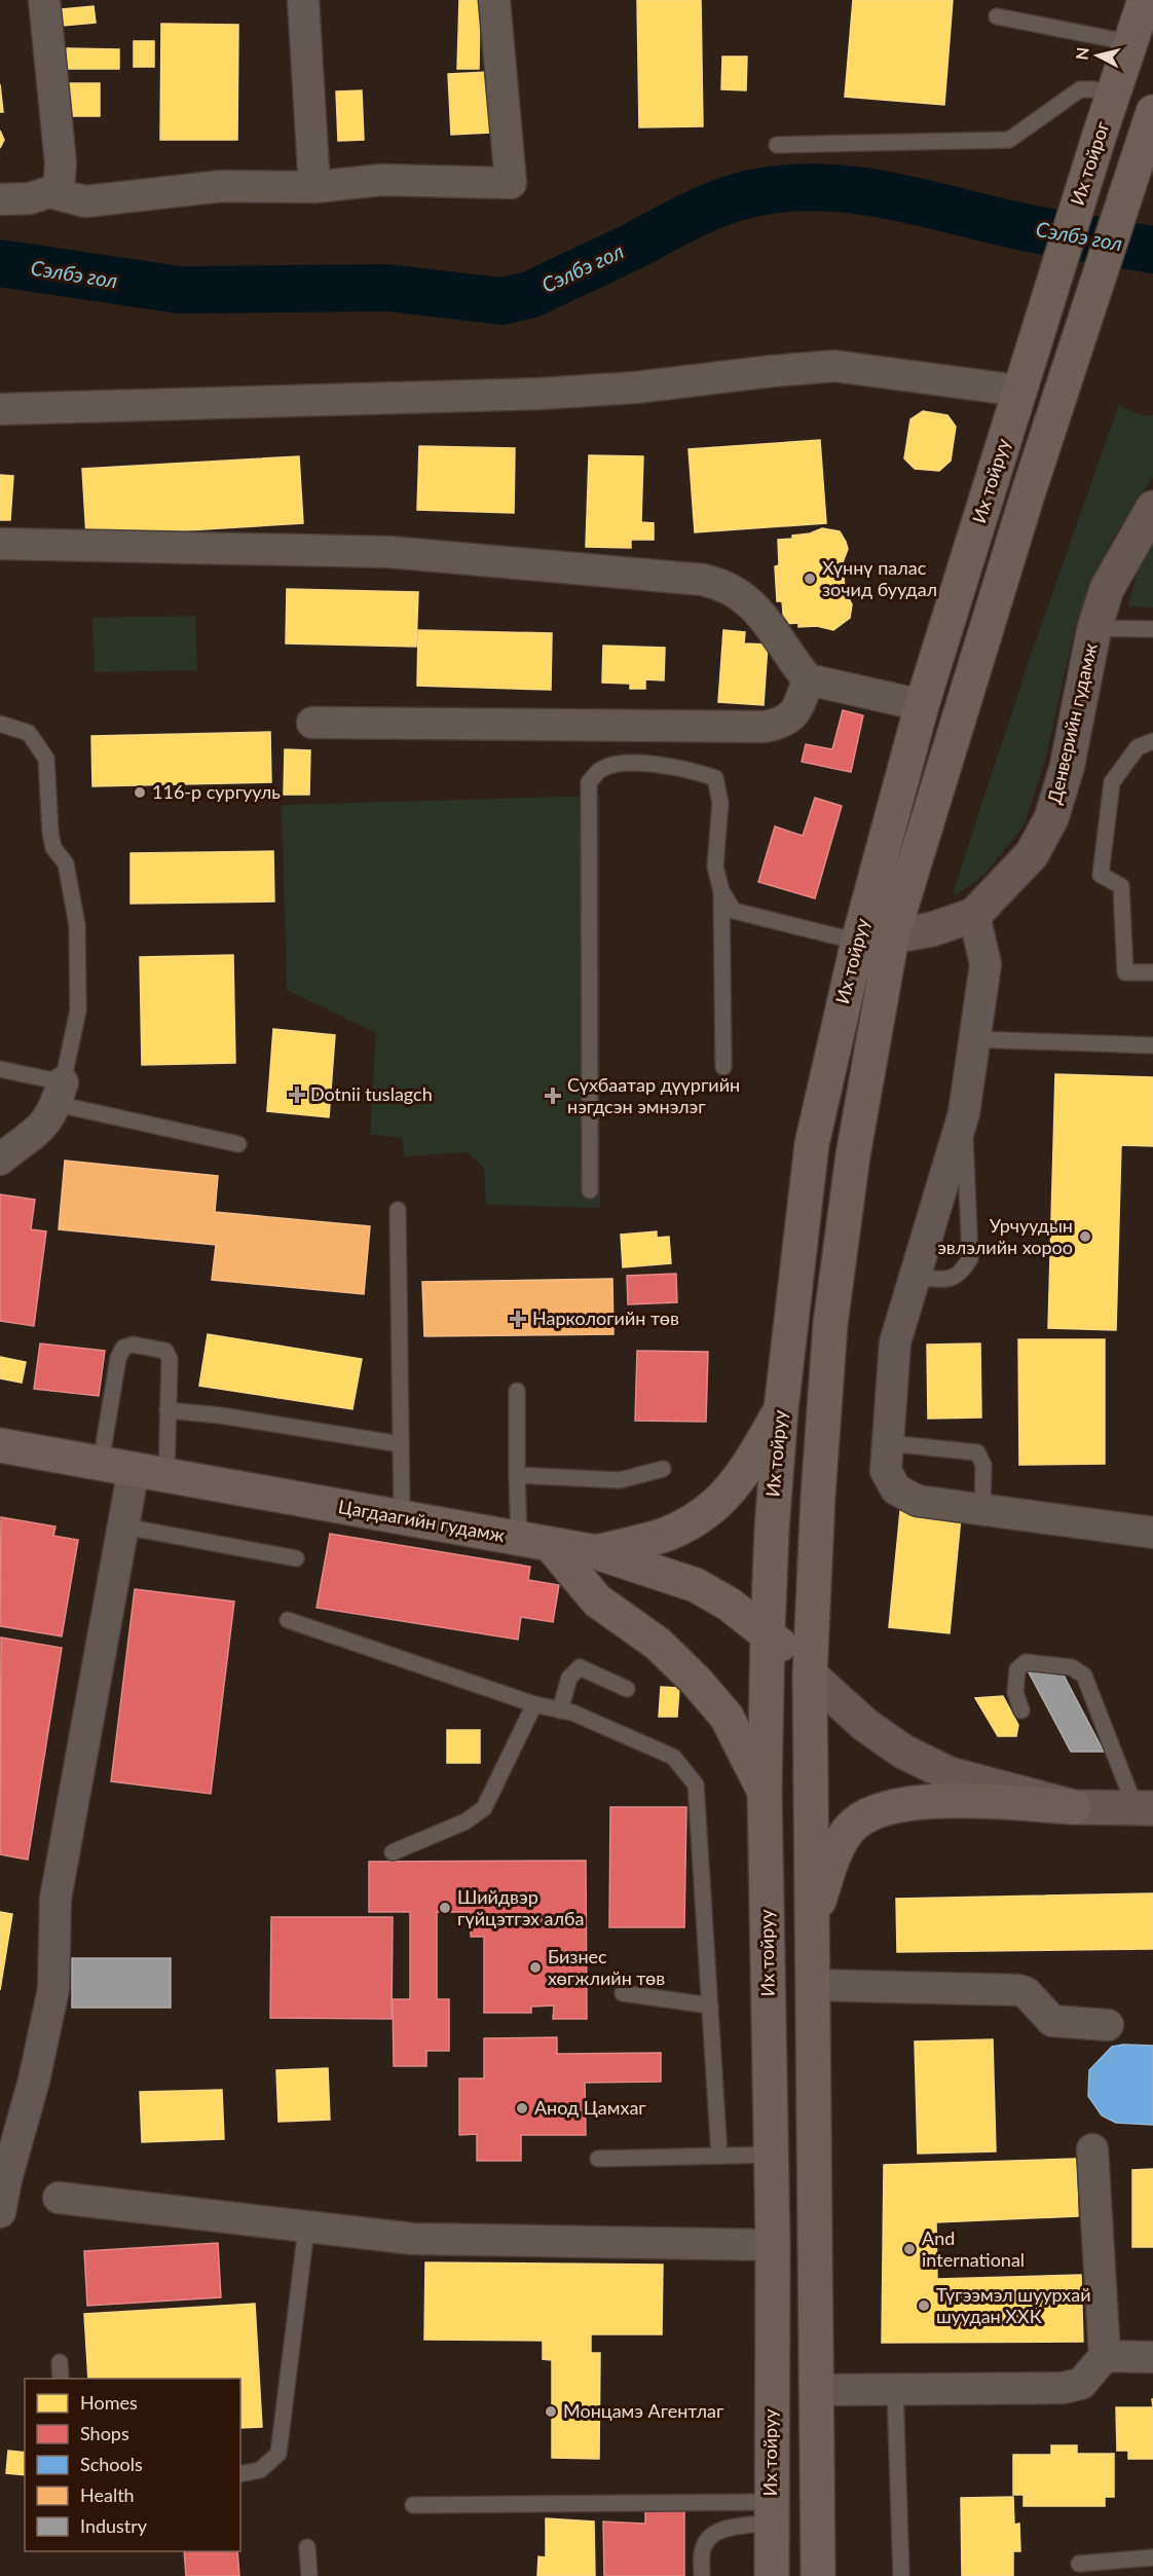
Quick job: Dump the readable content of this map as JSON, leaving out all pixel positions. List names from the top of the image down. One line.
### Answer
{"streets":{"main road":["Их тойрог","Их тойруу","Цагдаагийн гудамж"],"street":["Денверийн гудамж"]},"crossings":[["Их тойрог","Их тойруу"],["Их тойруу","Денверийн гудамж"],["Их тойруу","Цагдаагийн гудамж"]],"water":["Сэлбэ гол"],"places":{"other":["Хүннү палас зочид буудал","116-р сургууль","Урчуудын эвлэлийн хороо","Шийдвэр гүйцэтгэх алба","Бизнес хөгжлийн төв","Анод Цамхаг","And international","Түгээмэл шуурхай шуудан ХХК","Монцамэ Агентлаг"],"health":["Dotnii tuslagch","Сүхбаатар дүүргийн нэгдсэн эмнэлэг","Наркологийн төв"]},"legend":["Homes","Shops","Schools","Health","Industry"],"north":"left"}
